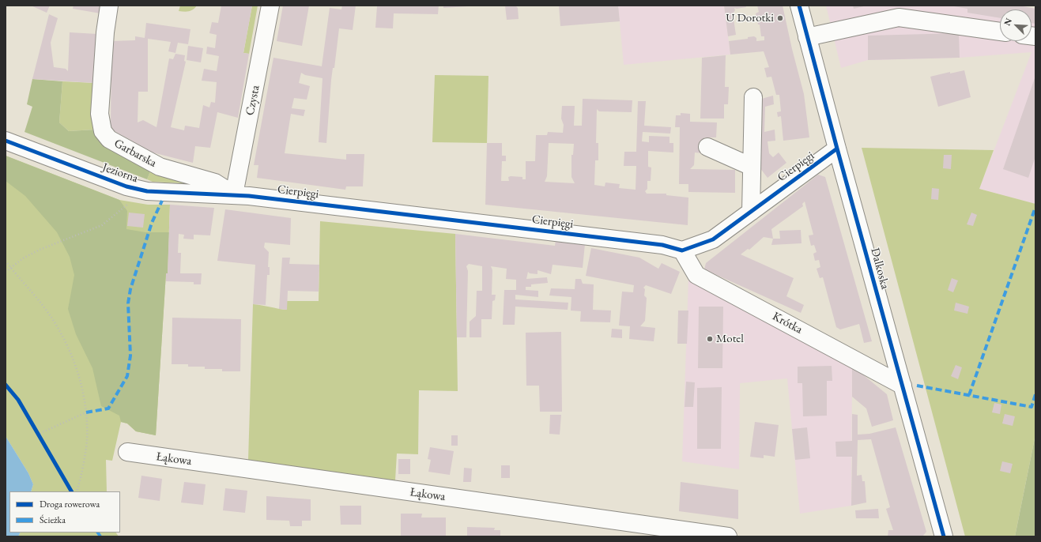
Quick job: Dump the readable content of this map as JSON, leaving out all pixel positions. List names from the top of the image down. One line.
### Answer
{"streets":{"street":["Czysta","Garbarska","Cierpięgi","Jeziorna","Dalkoska","Krótka","Łąkowa"]},"crossings":[["Czysta","Garbarska"],["Czysta","Cierpięgi"],["Czysta","Jeziorna"],["Garbarska","Cierpięgi"],["Garbarska","Jeziorna"],["Cierpięgi","Jeziorna"],["Cierpięgi","Dalkoska"],["Cierpięgi","Krótka"],["Dalkoska","Krótka"]],"places":["U Dorotki","Motel"],"legend":["Droga rowerowa","Ścieżka"],"north":"top left"}
